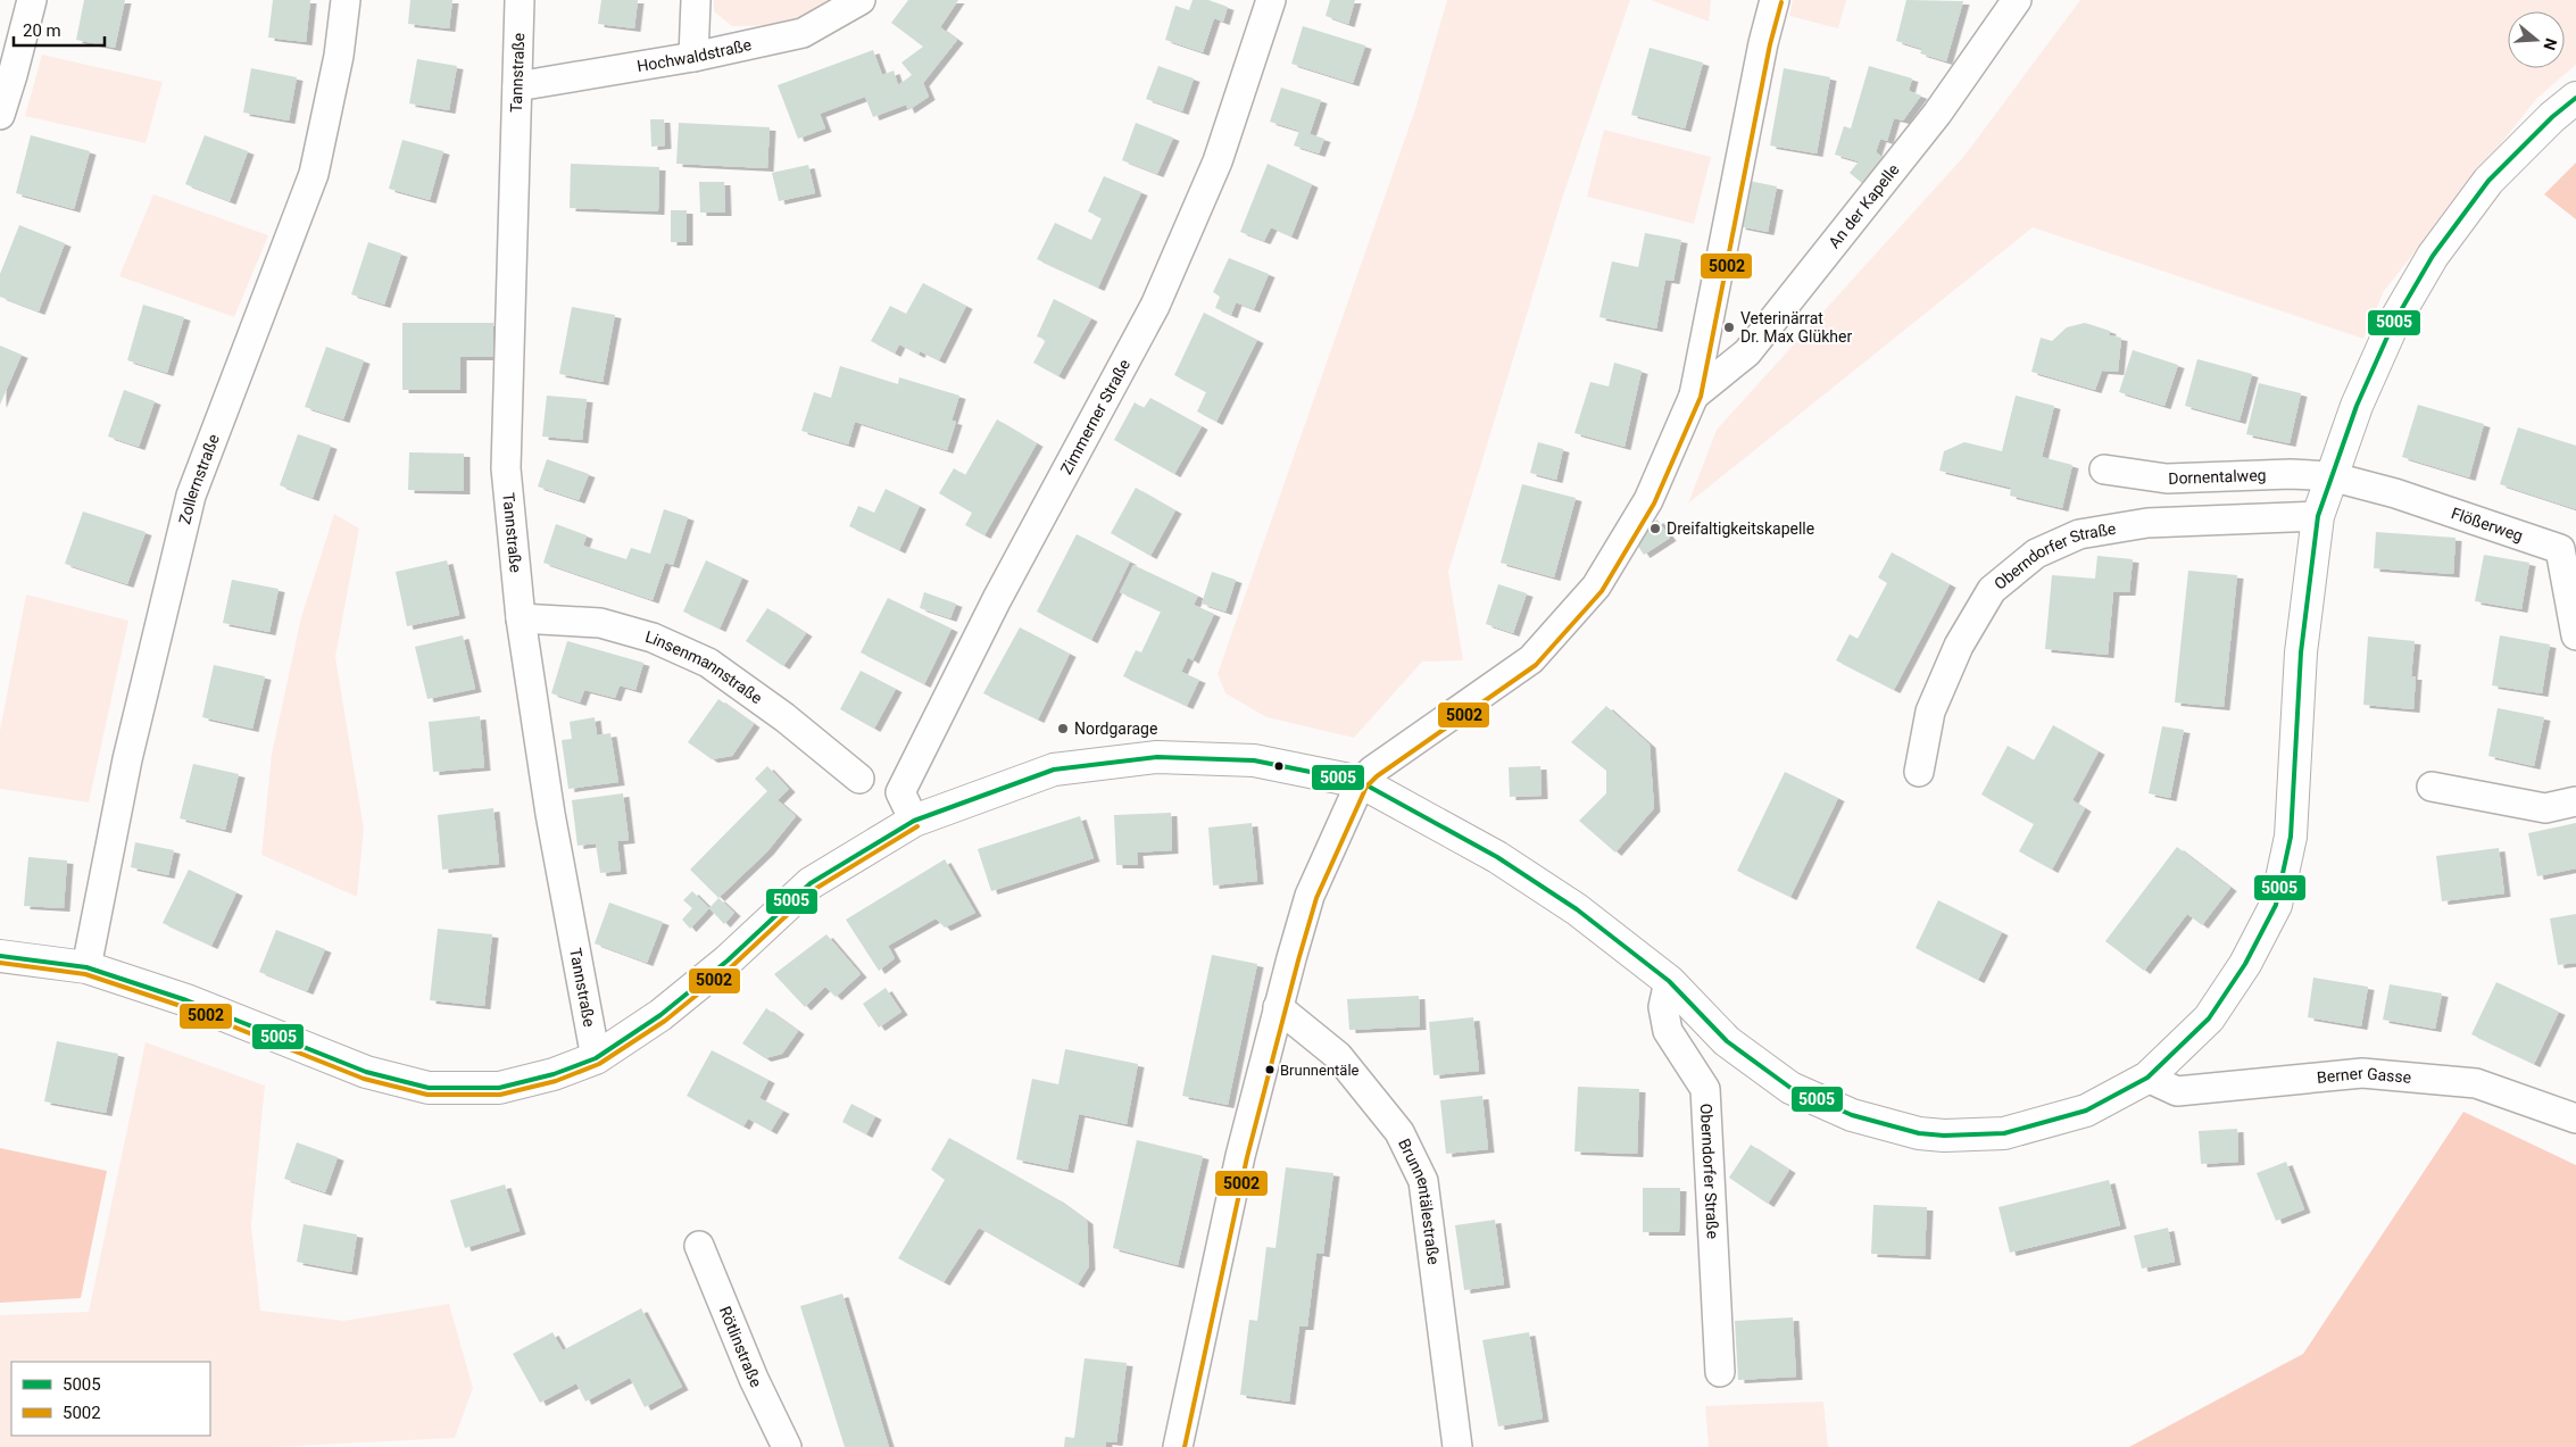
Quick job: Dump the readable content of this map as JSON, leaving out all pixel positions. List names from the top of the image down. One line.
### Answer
{"streets":{"street":["Hochwaldstraße","Tannstraße","An der Kapelle","Zimmerner Straße","Dornentalweg","Zollernstraße","Flößerweg","Oberndorfer Straße","Linsenmannstraße","Berner Gasse","Brunnentälestraße","Rötlinstraße"]},"crossings":[["Hochwaldstraße","Tannstraße"],["Tannstraße","Linsenmannstraße"],["Dornentalweg","Flößerweg"]],"places":["Veterinärrat Dr. Max Glükher","Dreifaltigkeitskapelle","Nordgarage","Brunnentäle"],"lines":["transit line 5002","transit line 5005"],"legend":["5005","5002"],"scale_bar":"20 m","north":"right"}
